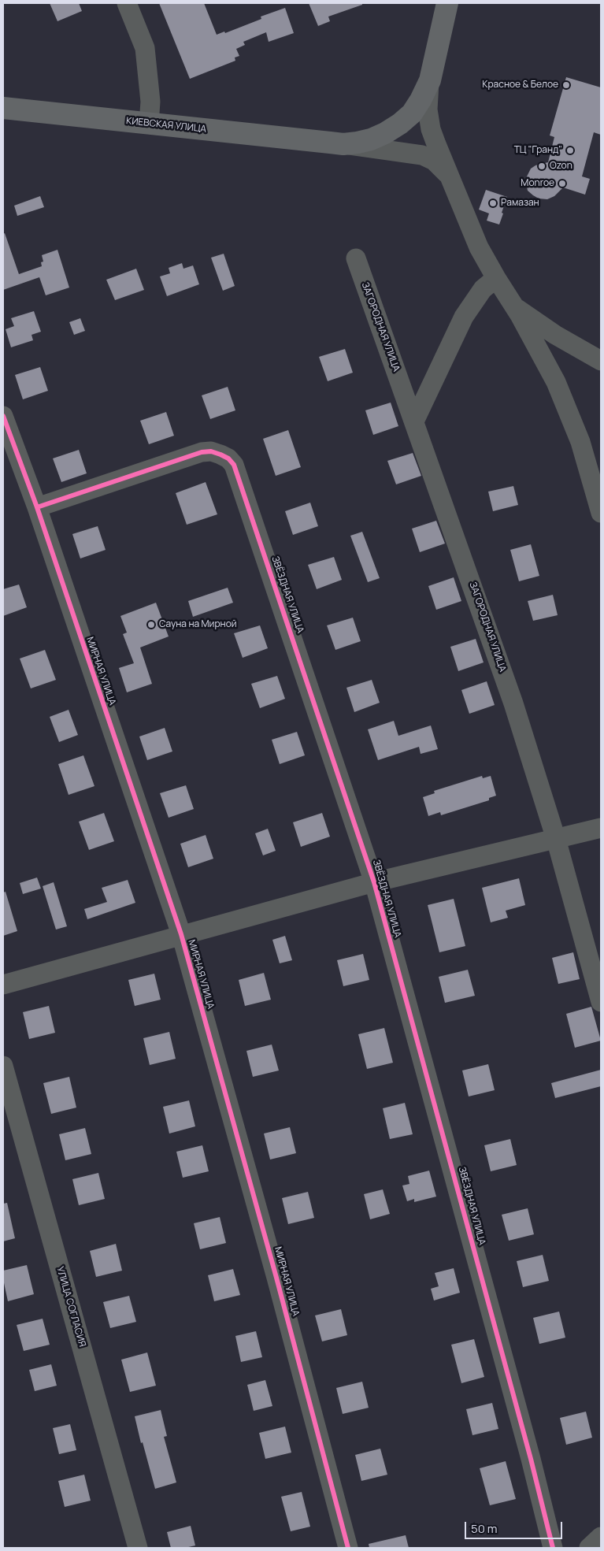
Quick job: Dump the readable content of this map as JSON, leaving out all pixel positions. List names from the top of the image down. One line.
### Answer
{"streets":{"main road":["КИЕВСКАЯ УЛИЦА"],"street":["ЗАГОРОДНАЯ УЛИЦА","ЗВЁЗДНАЯ УЛИЦА","МИРНАЯ УЛИЦА","УЛИЦА СОГЛАСИЯ"]},"crossings":[["ЗВЁЗДНАЯ УЛИЦА","МИРНАЯ УЛИЦА"]],"places":["Красное & Белое","ТЦ \"Гранд\"","Ozon","Monroe","Рамазан","Сауна на Мирной"],"scale_bar":"50 m"}
